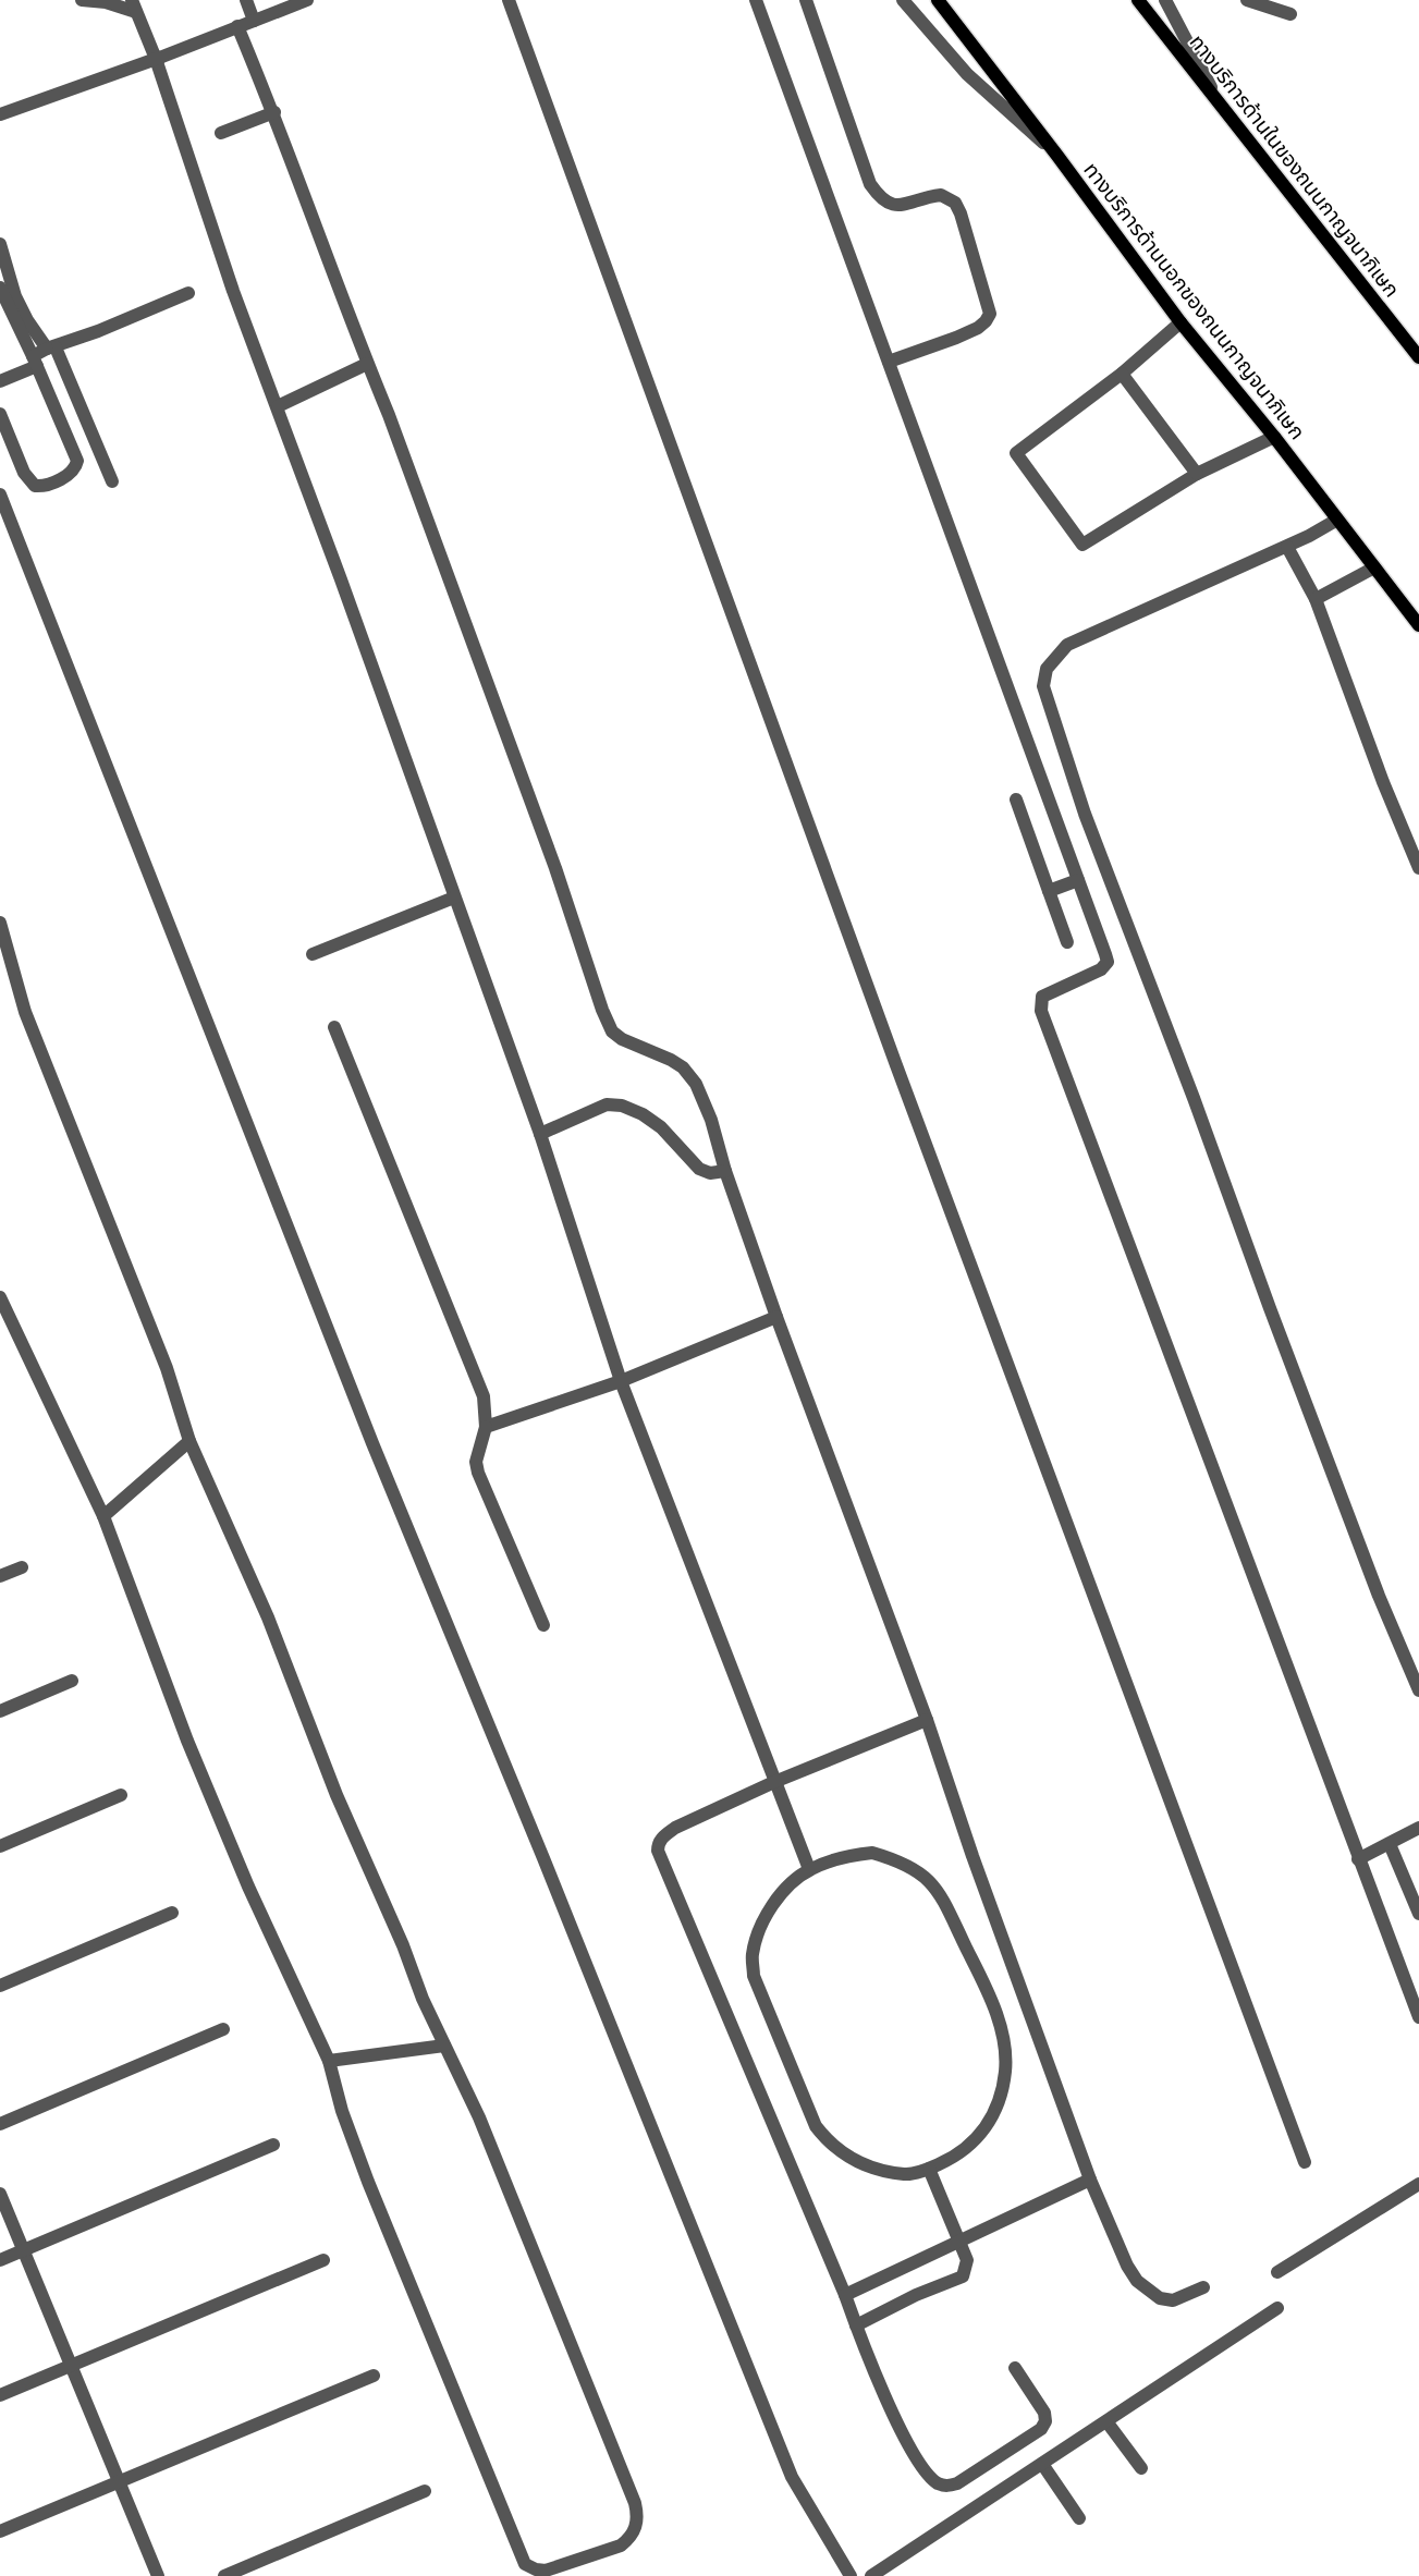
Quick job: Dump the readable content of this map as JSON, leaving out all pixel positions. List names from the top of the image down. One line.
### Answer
{"streets":{"main road":["ทางบริการด้านในของถนนกาญจนาภิเษก","ทางบริการด้านนอกของถนนกาญจนาภิเษก"]}}
